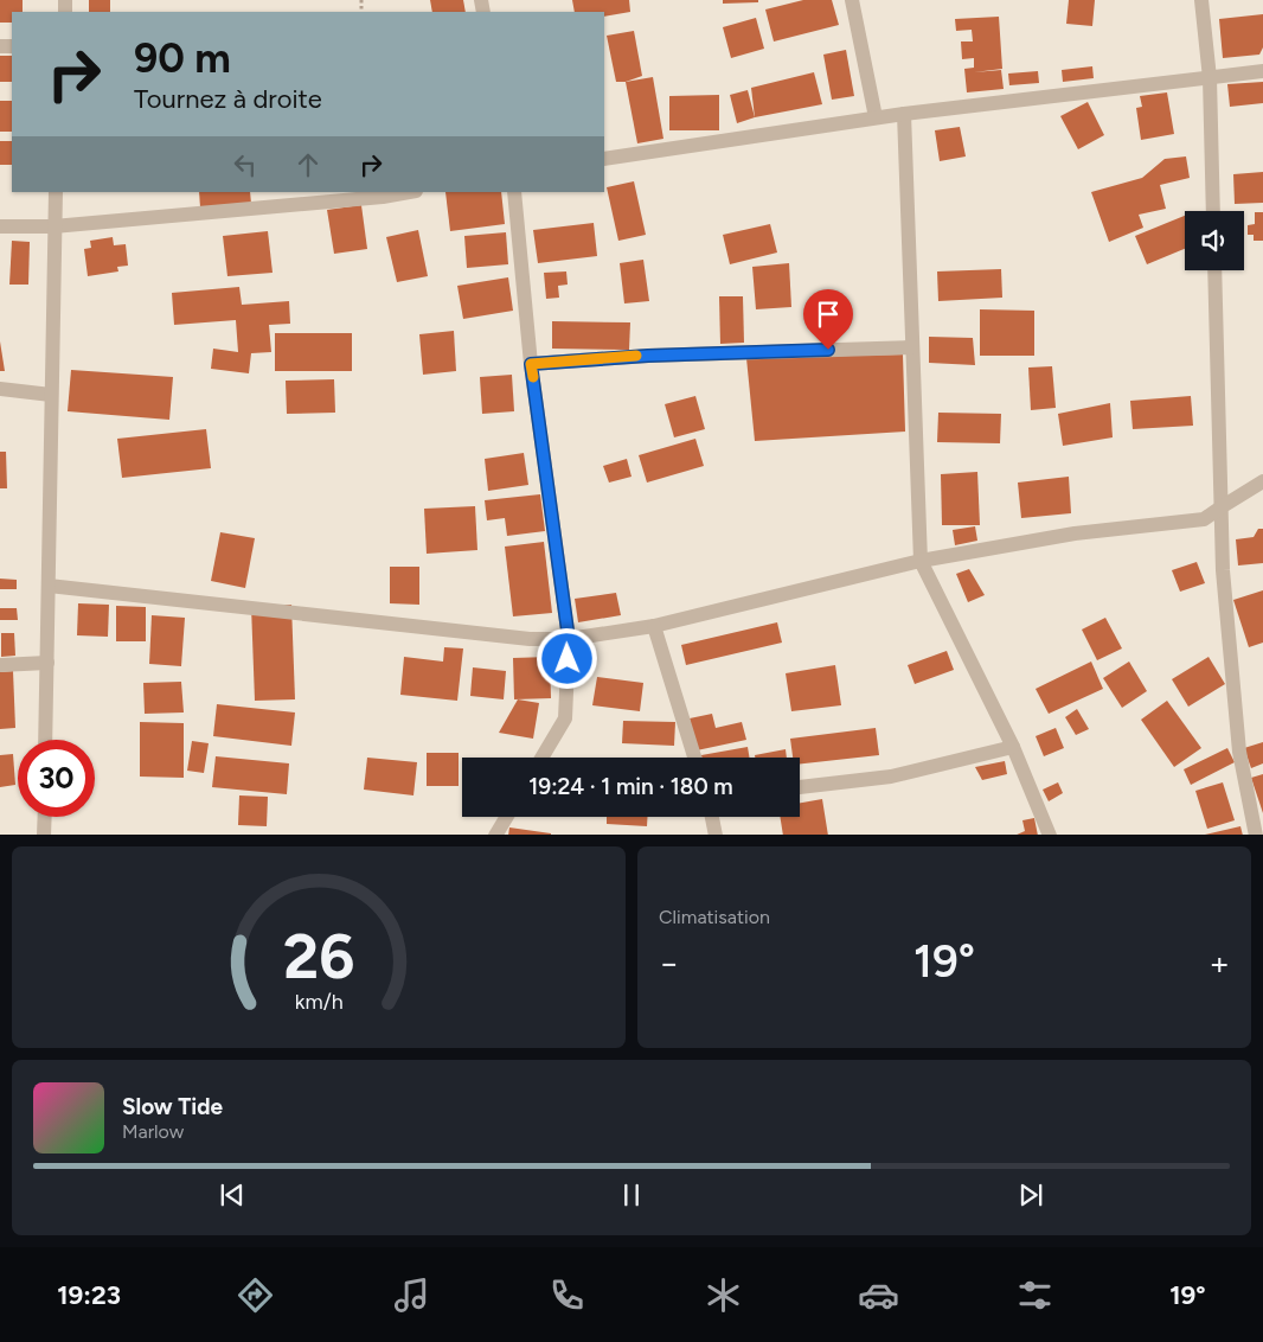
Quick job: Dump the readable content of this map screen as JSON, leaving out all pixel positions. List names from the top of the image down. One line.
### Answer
{"page":{"turn":["90 m","Tournez à droite"],"limit":"30","trip":"19:24 · 1 min · 180 m","tile":"Climatisation","heat":["−","19°","+"],"song":["Slow Tide","Marlow"],"tabs":["19:23","19°"],"gauge":["26","km/h"]}}
